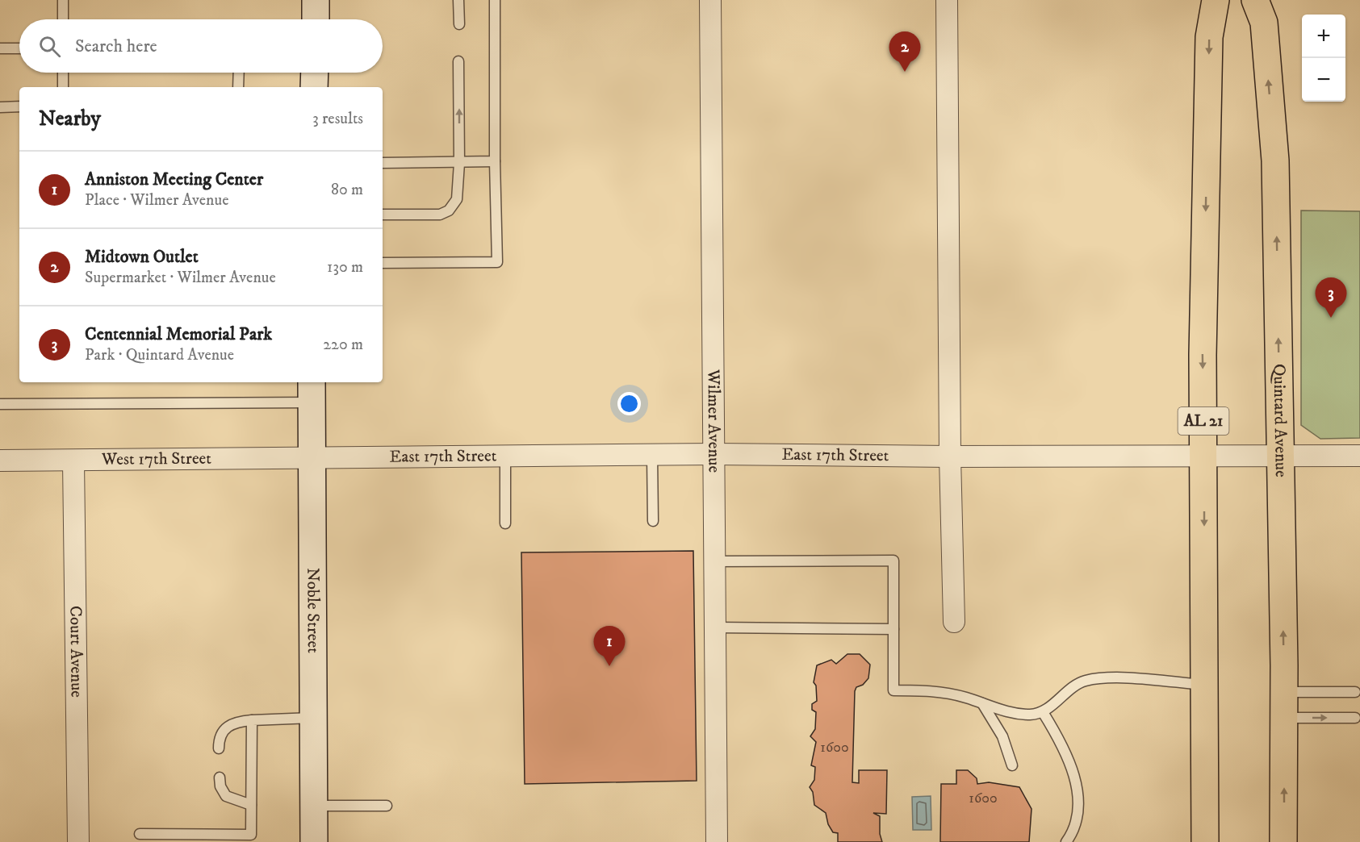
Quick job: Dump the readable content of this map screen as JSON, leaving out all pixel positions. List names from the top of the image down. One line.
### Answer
{"streets":{"highway":["Quintard Avenue","AL 21"],"main road":["Noble Street"],"street":["Wilmer Avenue","East 17th Street","West 17th Street","Court Avenue"]},"crossings":[["Quintard Avenue","East 17th Street"],["Wilmer Avenue","East 17th Street"],["AL 21","East 17th Street"],["East 17th Street","West 17th Street"],["East 17th Street","Noble Street"],["West 17th Street","Noble Street"],["West 17th Street","Court Avenue"]],"house_numbers":["1600","1600"],"page":{"map_buttons":["+","−"],"search":"Search here","pins":["2","3","1"],"heading":["Nearby","3 results"],"list":[{"mark":"1","name":"Anniston Meeting Center","note":"Place · Wilmer Avenue","value":"80 m"},{"mark":"2","name":"Midtown Outlet","note":"Supermarket · Wilmer Avenue","value":"130 m"},{"mark":"3","name":"Centennial Memorial Park","note":"Park · Quintard Avenue","value":"220 m"}]}}
